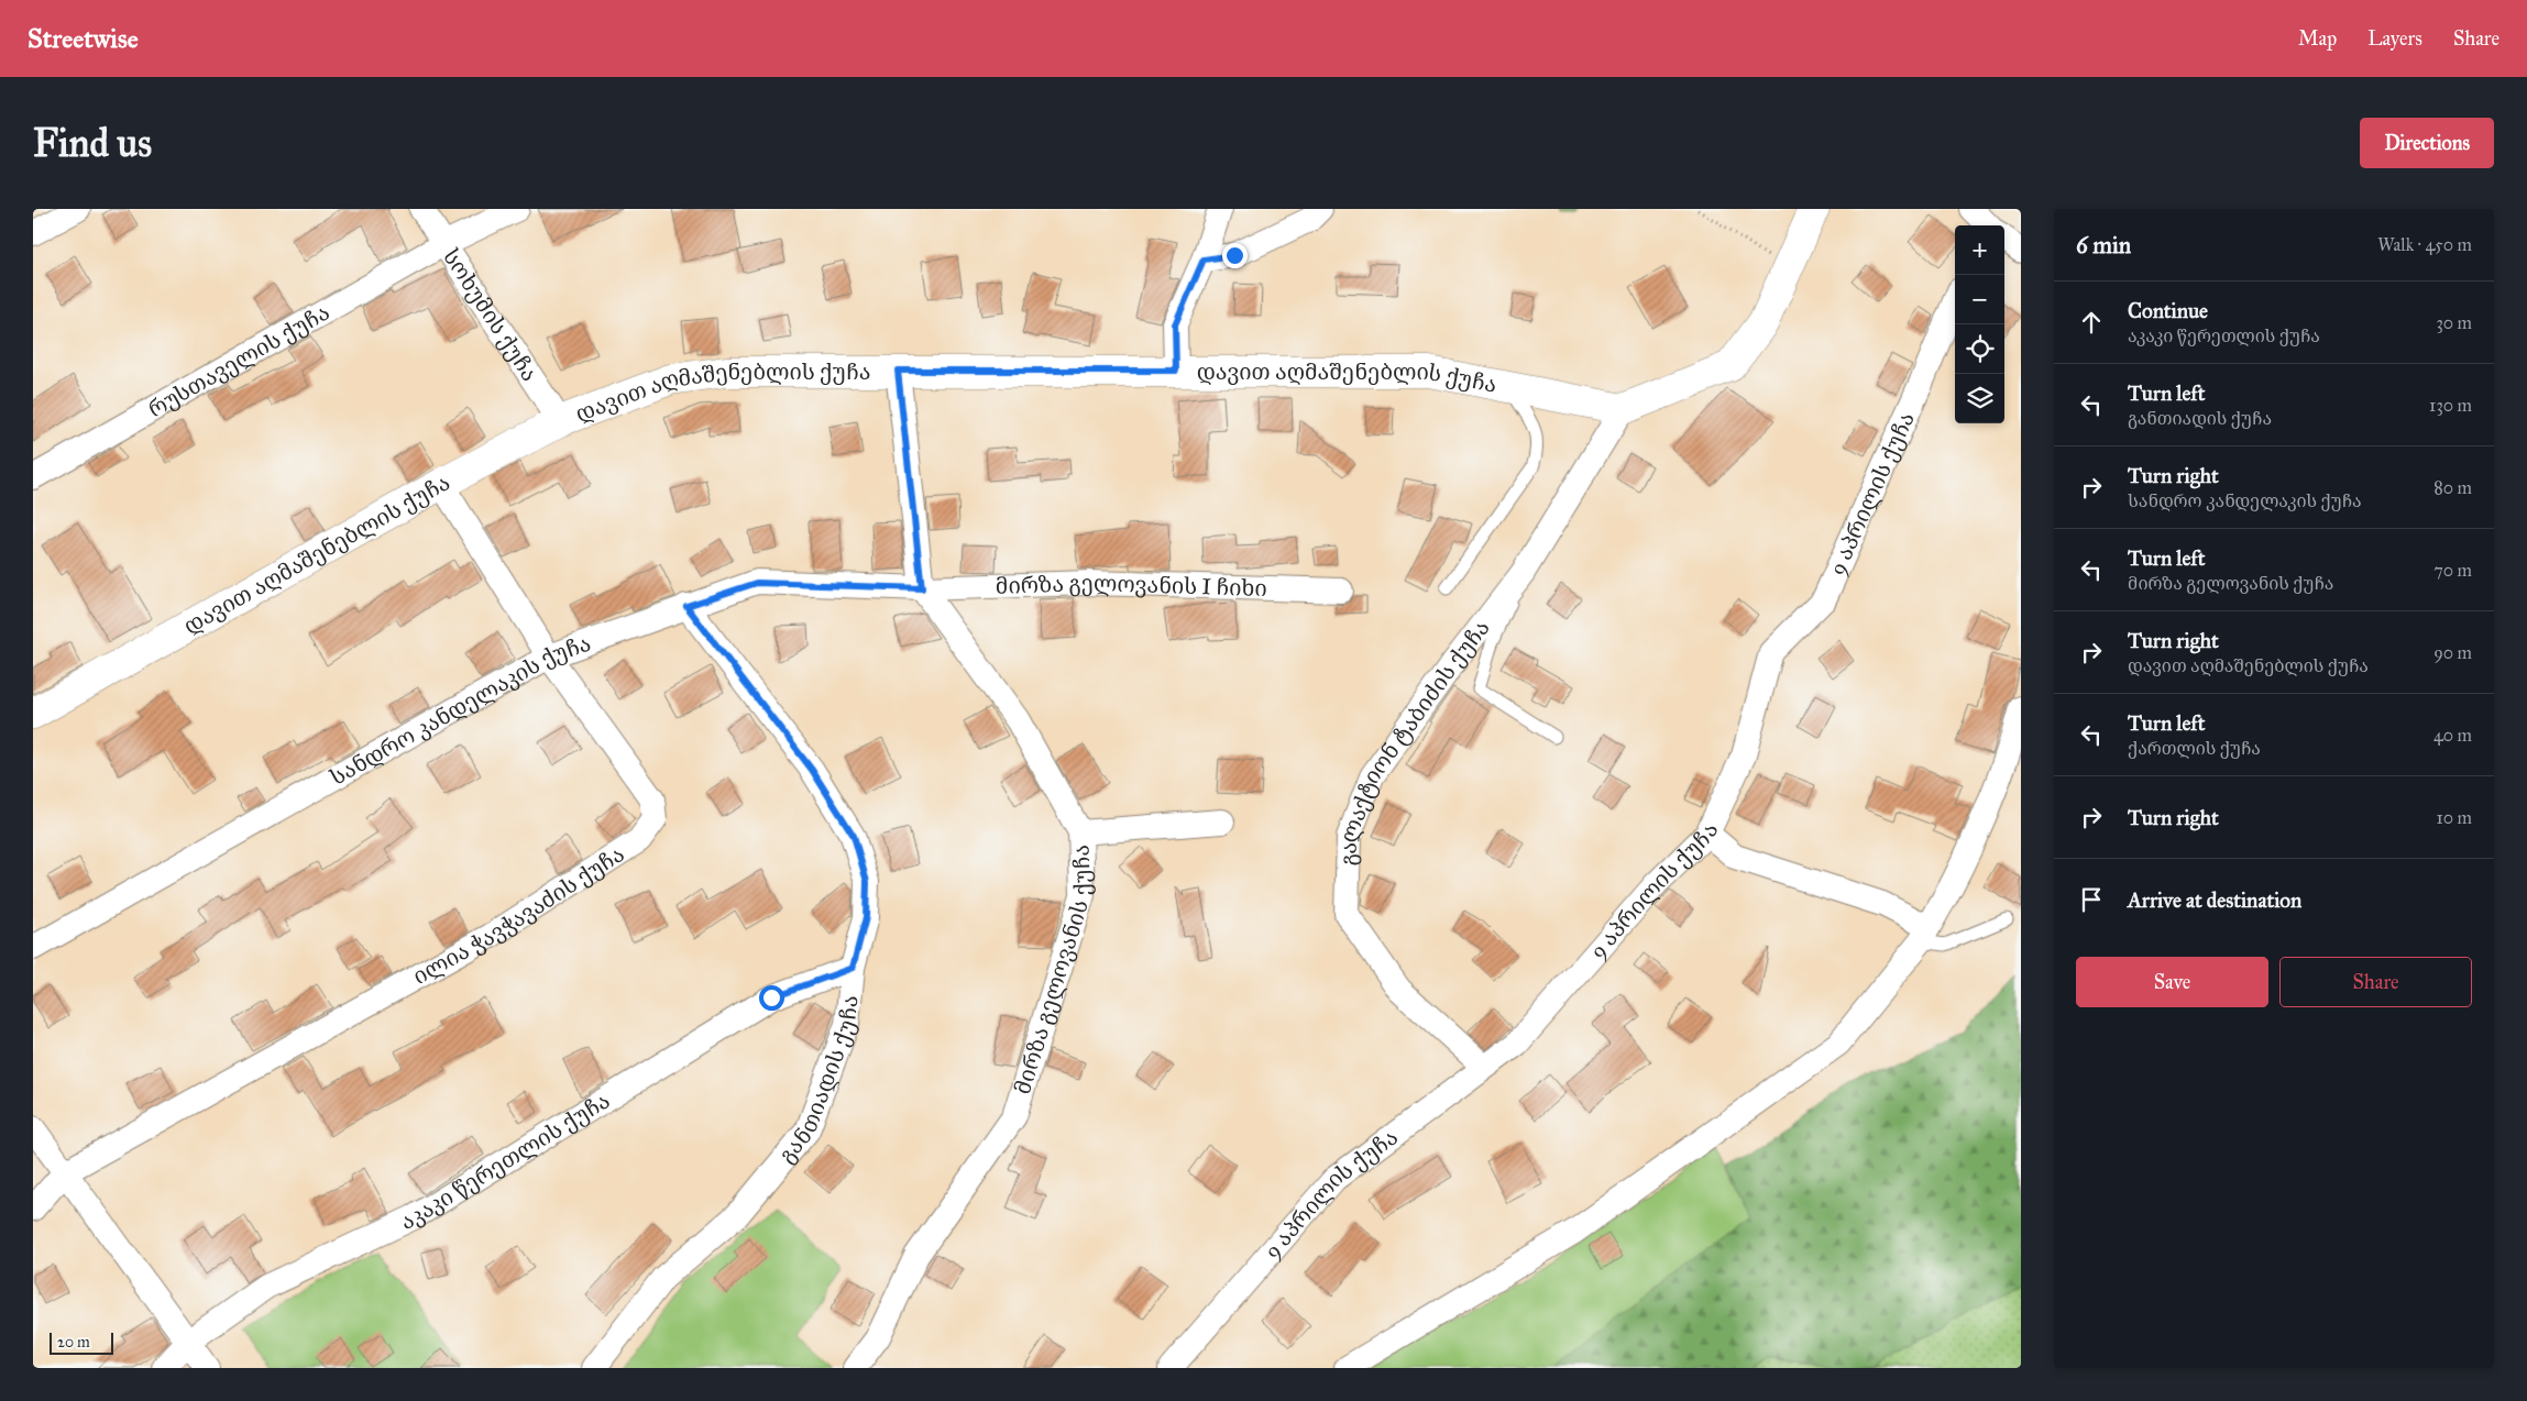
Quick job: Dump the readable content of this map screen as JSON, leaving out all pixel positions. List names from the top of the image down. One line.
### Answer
{"streets":{"street":["სოხუმის ქუჩა","რუსთაველის ქუჩა","დავით აღმაშენებლის ქუჩა","9 აპრილის ქუჩა","მირზა გელოვანის I ჩიხი","სანდრო კანდელაკის ქუჩა","გალაქტიონ ტაბიძის ქუჩა","ილია ჭავჭავაძის ქუჩა","მირზა გელოვანის ქუჩა","განთიადის ქუჩა","აკაკი წერეთლის ქუჩა"]},"crossings":[["სოხუმის ქუჩა","რუსთაველის ქუჩა"],["სოხუმის ქუჩა","დავით აღმაშენებლის ქუჩა"],["დავით აღმაშენებლის ქუჩა","გალაქტიონ ტაბიძის ქუჩა"],["დავით აღმაშენებლის ქუჩა","ილია ჭავჭავაძის ქუჩა"],["დავით აღმაშენებლის ქუჩა","მირზა გელოვანის ქუჩა"],["9 აპრილის ქუჩა","გალაქტიონ ტაბიძის ქუჩა"],["მირზა გელოვანის I ჩიხი","სანდრო კანდელაკის ქუჩა"],["მირზა გელოვანის I ჩიხი","მირზა გელოვანის ქუჩა"],["სანდრო კანდელაკის ქუჩა","ილია ჭავჭავაძის ქუჩა"],["სანდრო კანდელაკის ქუჩა","მირზა გელოვანის ქუჩა"],["სანდრო კანდელაკის ქუჩა","განთიადის ქუჩა"],["განთიადის ქუჩა","აკაკი წერეთლის ქუჩა"]],"scale_bar":"20 m","page":{"header":"Streetwise","nav":["Map","Layers","Share"],"buttons":["Directions",["Save","Share"]],"title":"Find us","heading":["6 min","Walk · 450 m"],"map_buttons":["+","−"],"list":[["Continue","აკაკი წერეთლის ქუჩა","30 m"],["Turn left","განთიადის ქუჩა","130 m"],["Turn right","სანდრო კანდელაკის ქუჩა","80 m"],["Turn left","მირზა გელოვანის ქუჩა","70 m"],["Turn right","დავით აღმაშენებლის ქუჩა","90 m"],["Turn left","ქართლის ქუჩა","40 m"],["Turn right","10 m"],"Arrive at destination"],"scale":"20 m"}}
